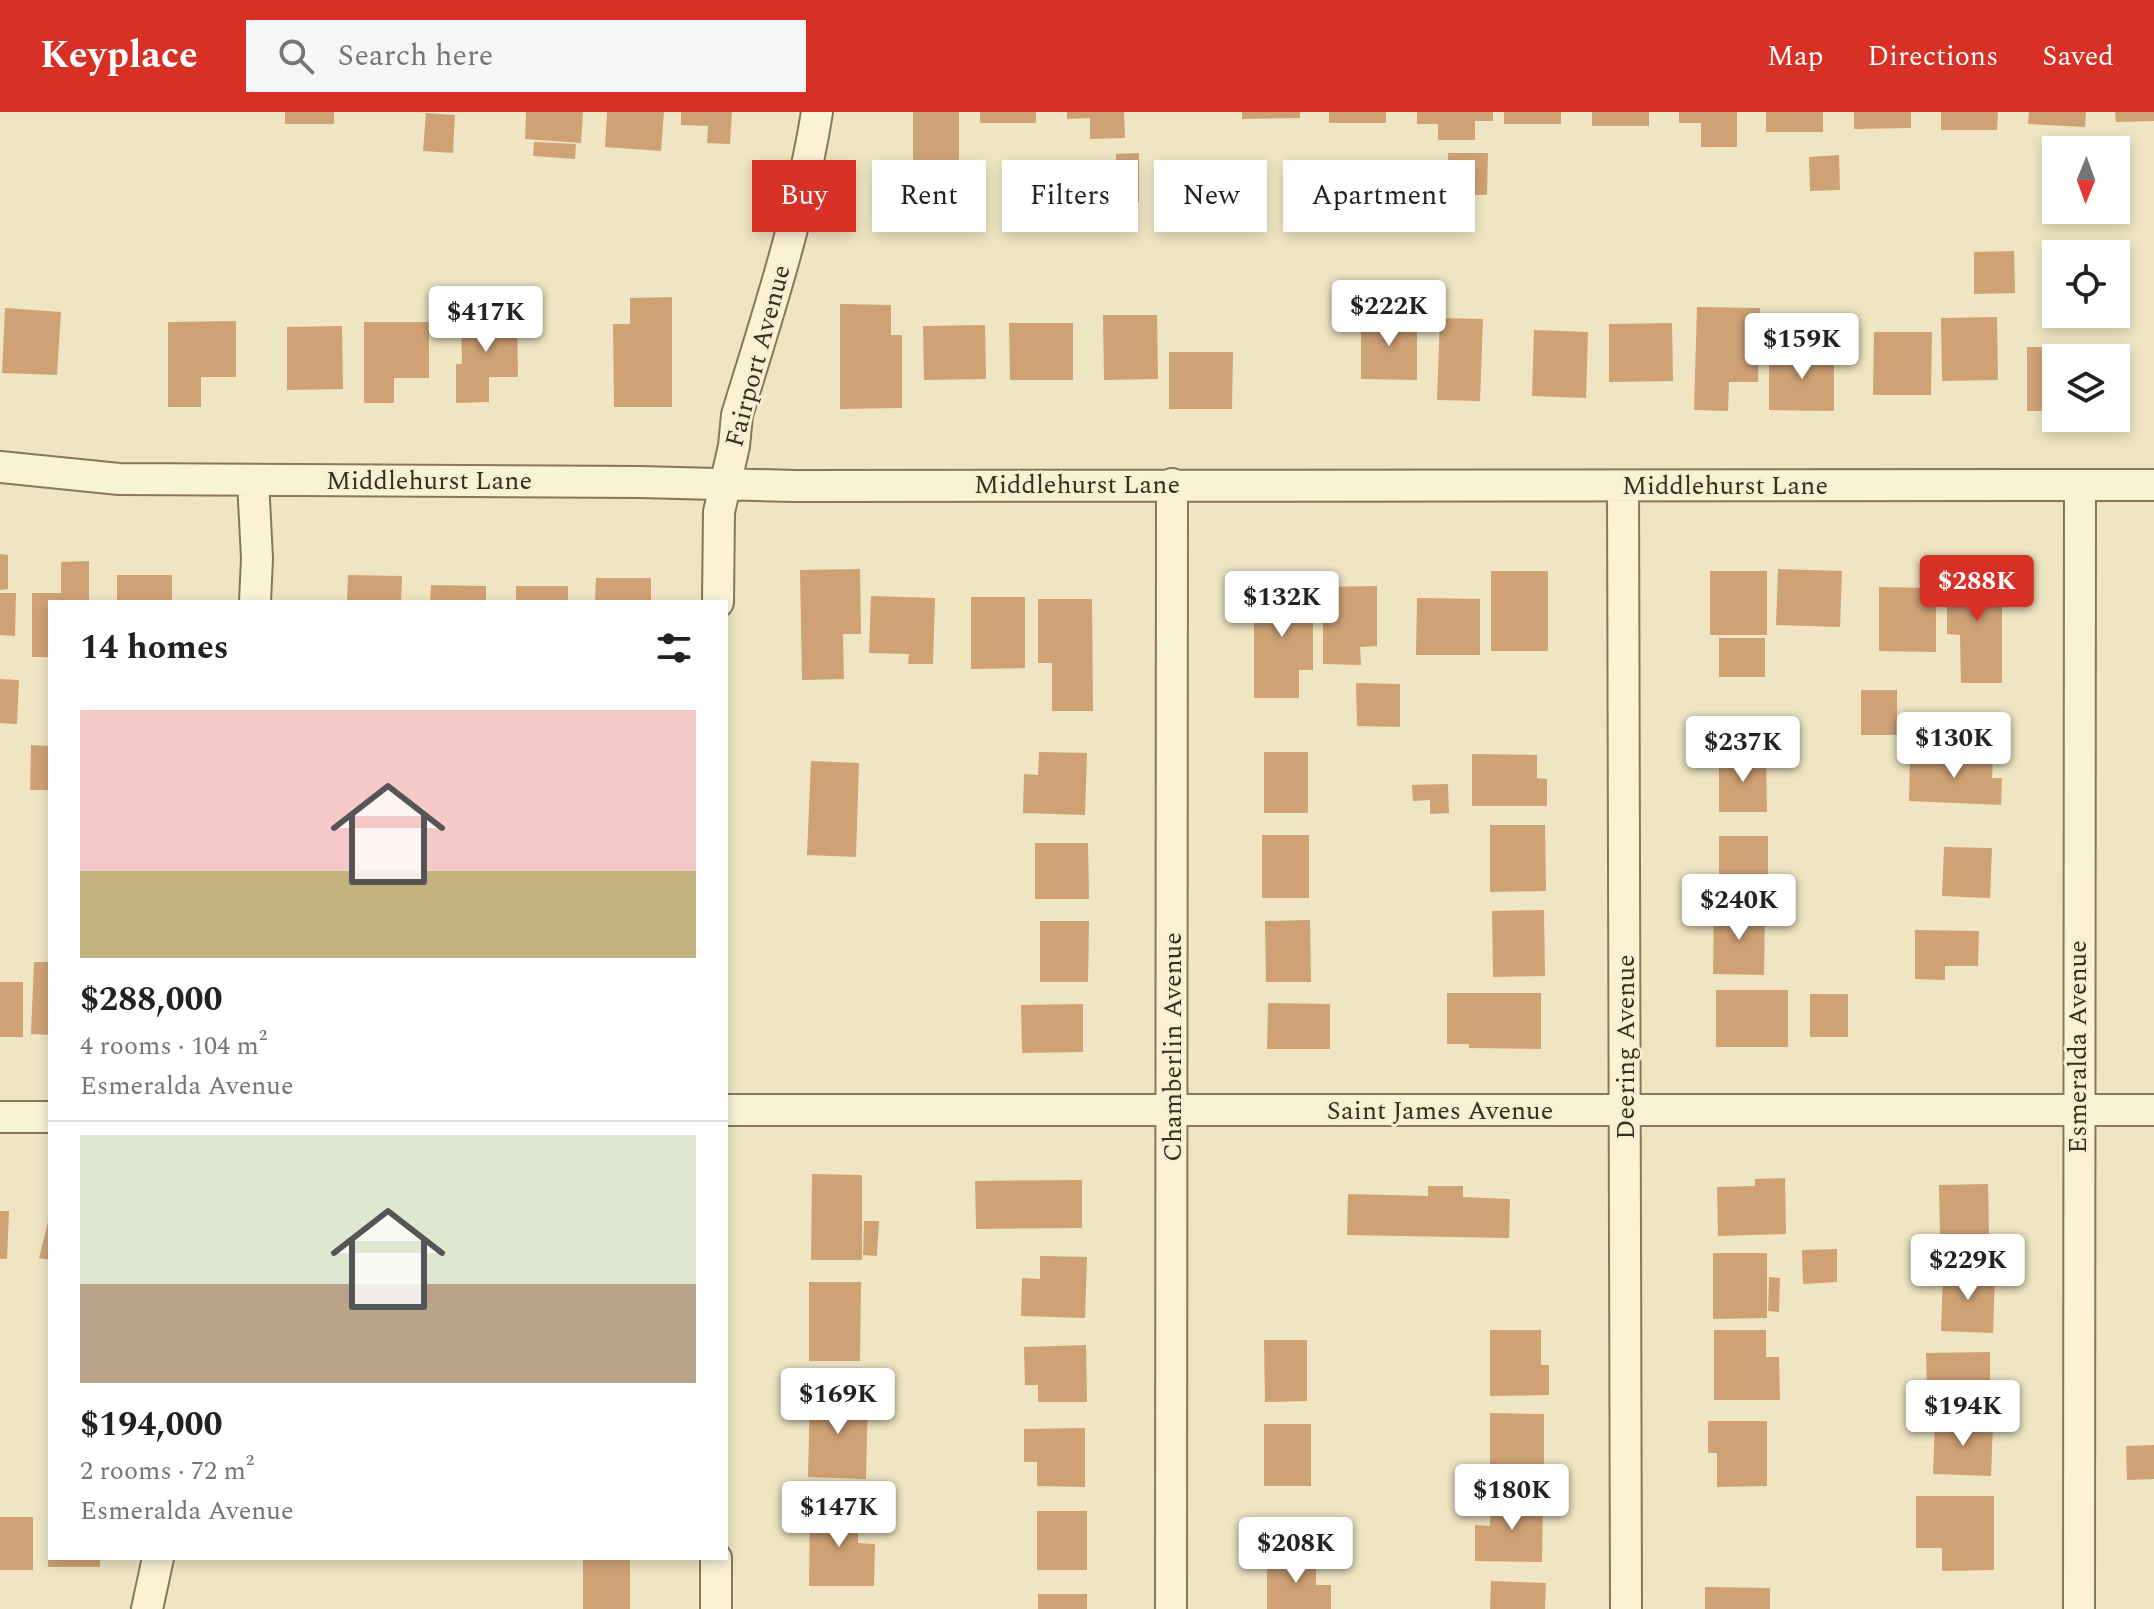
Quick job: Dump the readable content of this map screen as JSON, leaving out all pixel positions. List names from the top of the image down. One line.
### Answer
{"streets":{"street":["Fairport Avenue","Middlehurst Lane","Chamberlin Avenue","Deering Avenue","Esmeralda Avenue","Saint James Avenue"]},"crossings":[["Fairport Avenue","Middlehurst Lane"],["Middlehurst Lane","Chamberlin Avenue"],["Middlehurst Lane","Deering Avenue"],["Middlehurst Lane","Esmeralda Avenue"],["Chamberlin Avenue","Saint James Avenue"],["Deering Avenue","Saint James Avenue"],["Esmeralda Avenue","Saint James Avenue"]],"north":"bottom","page":{"header":"Keyplace","search":"Search here","nav":["Map","Directions","Saved"],"chip":["Buy","Rent","Filters","New","Apartment"],"price":["$222K","$417K","$159K","$288K","$132K","$130K","$237K","$240K","$229K","$169K","$194K","$180K","$147K","$208K"],"heading":"14 homes","list":[{"name":"$288,000","note":"4 rooms · 104 m² · Esmeralda Avenue"},{"name":"$194,000","note":"2 rooms · 72 m² · Esmeralda Avenue"}]}}
